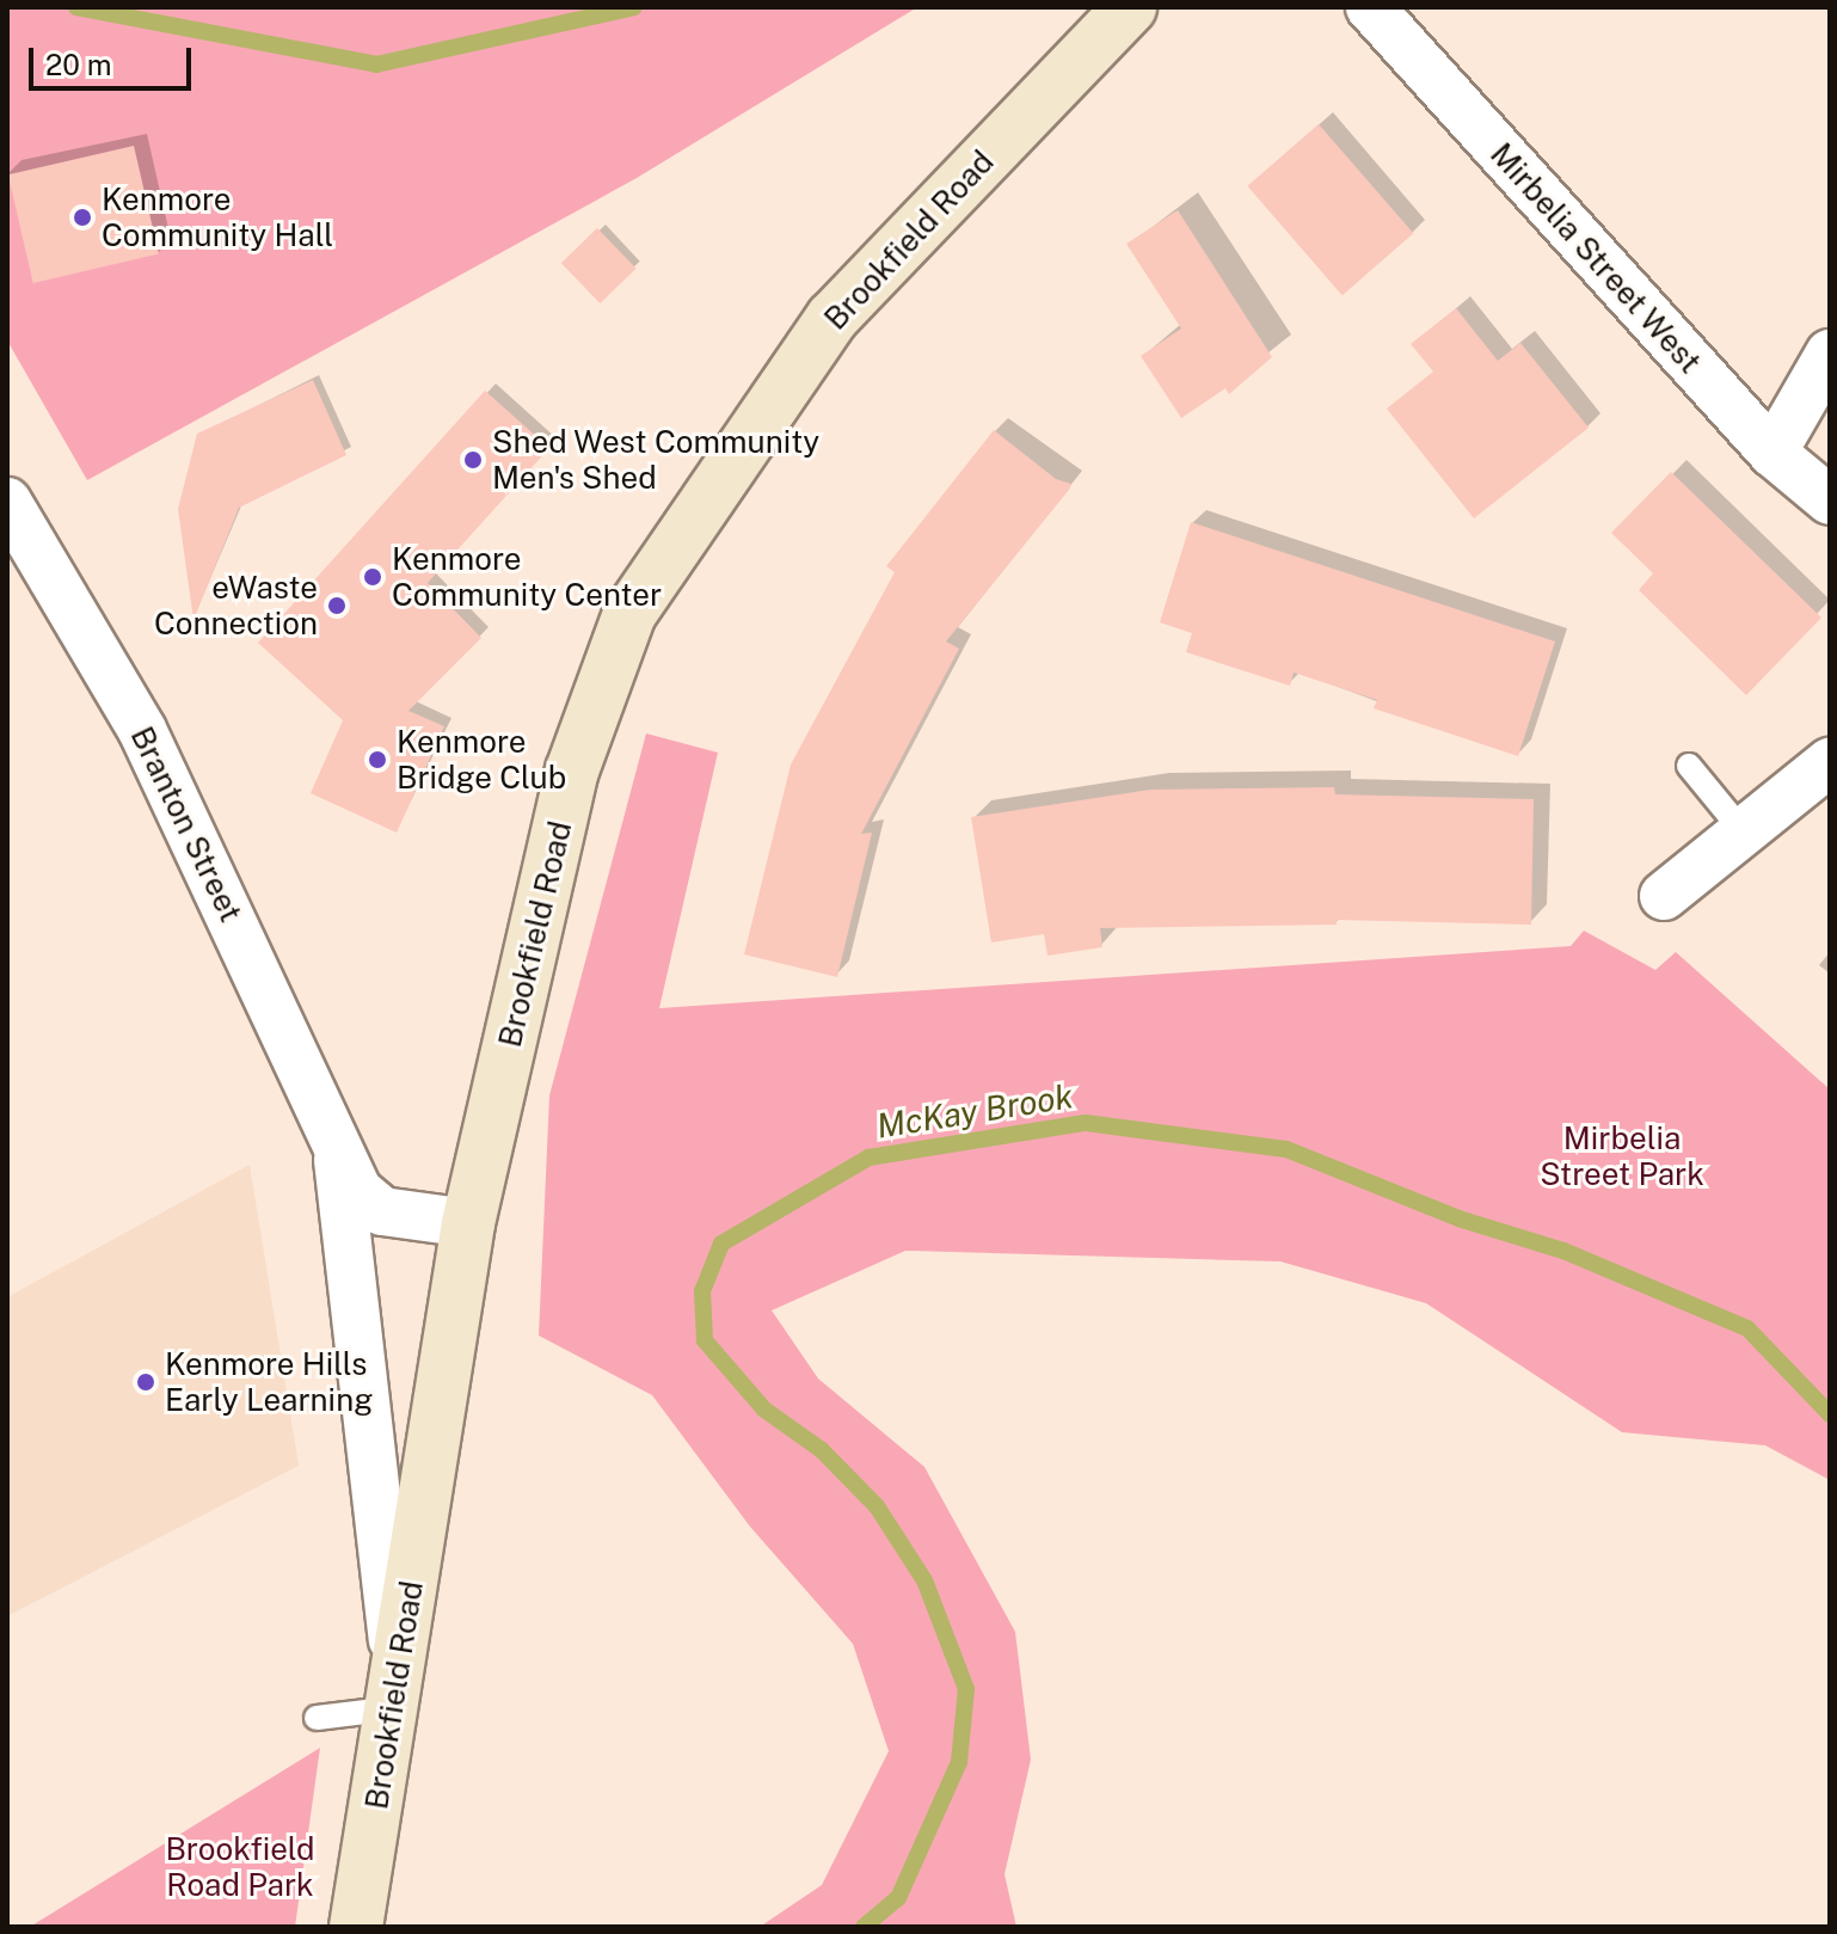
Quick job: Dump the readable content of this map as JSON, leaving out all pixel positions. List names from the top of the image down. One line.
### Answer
{"streets":{"main road":["Brookfield Road"],"street":["Mirbelia Street West","Branton Street"]},"crossings":[["Brookfield Road","Branton Street"]],"water":["McKay Brook"],"parks":["Mirbelia Street Park","Brookfield Road Park"],"places":["Kenmore Community Hall","Shed West Community Men's Shed","Kenmore Community Center","eWaste Connection","Kenmore Bridge Club","Kenmore Hills Early Learning"],"scale_bar":"20 m"}
